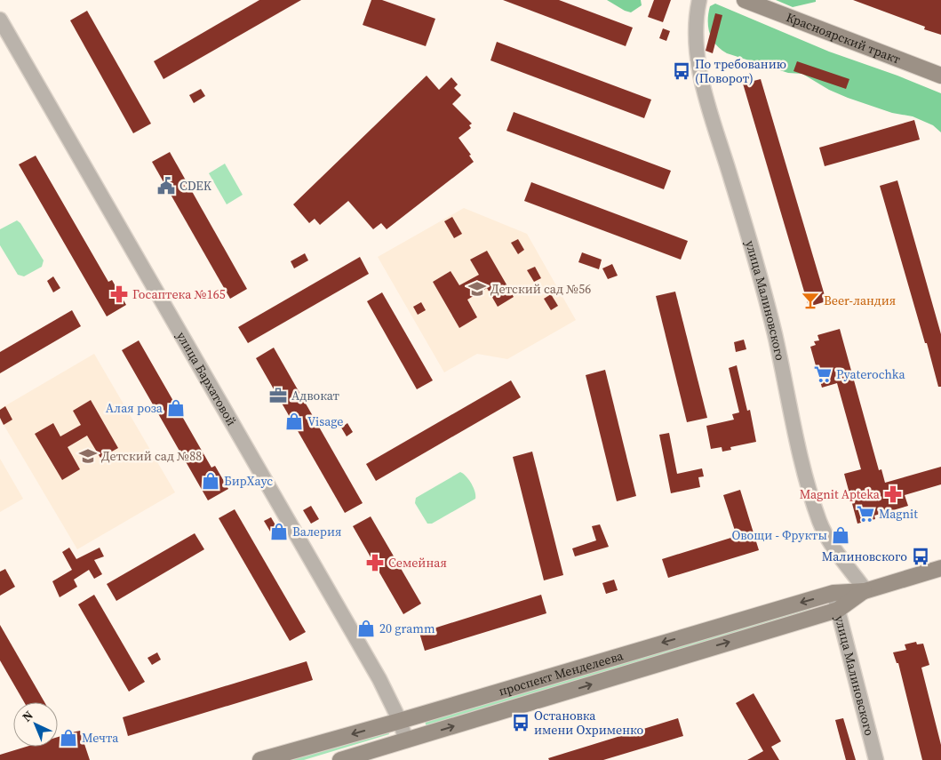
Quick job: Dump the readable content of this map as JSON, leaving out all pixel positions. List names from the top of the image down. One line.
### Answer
{"streets":{"main road":["Красноярский тракт","проспект Менделеева"],"street":["улица Малиновского","улица Бархатовой"]},"crossings":[["улица Малиновского","проспект Менделеева"],["улица Бархатовой","проспект Менделеева"]],"places":{"bus stop":["По требованию (Поворот)","Малиновского","Остановка имени Охрименко"],"public building":["CDEK"],"school or university":["Детский сад №56","Детский сад №88"],"pharmacy":["Госаптека №165","Magnit Apteka","Семейная"],"bar":["Beer-ландия"],"supermarket":["Pyaterochka","Magnit"],"office":["Адвокат"],"shop":["Алая роза","Visage","БирХаус","Валерия","Овощи - Фрукты","20 gramm","Мечта"]},"north":"top left"}
